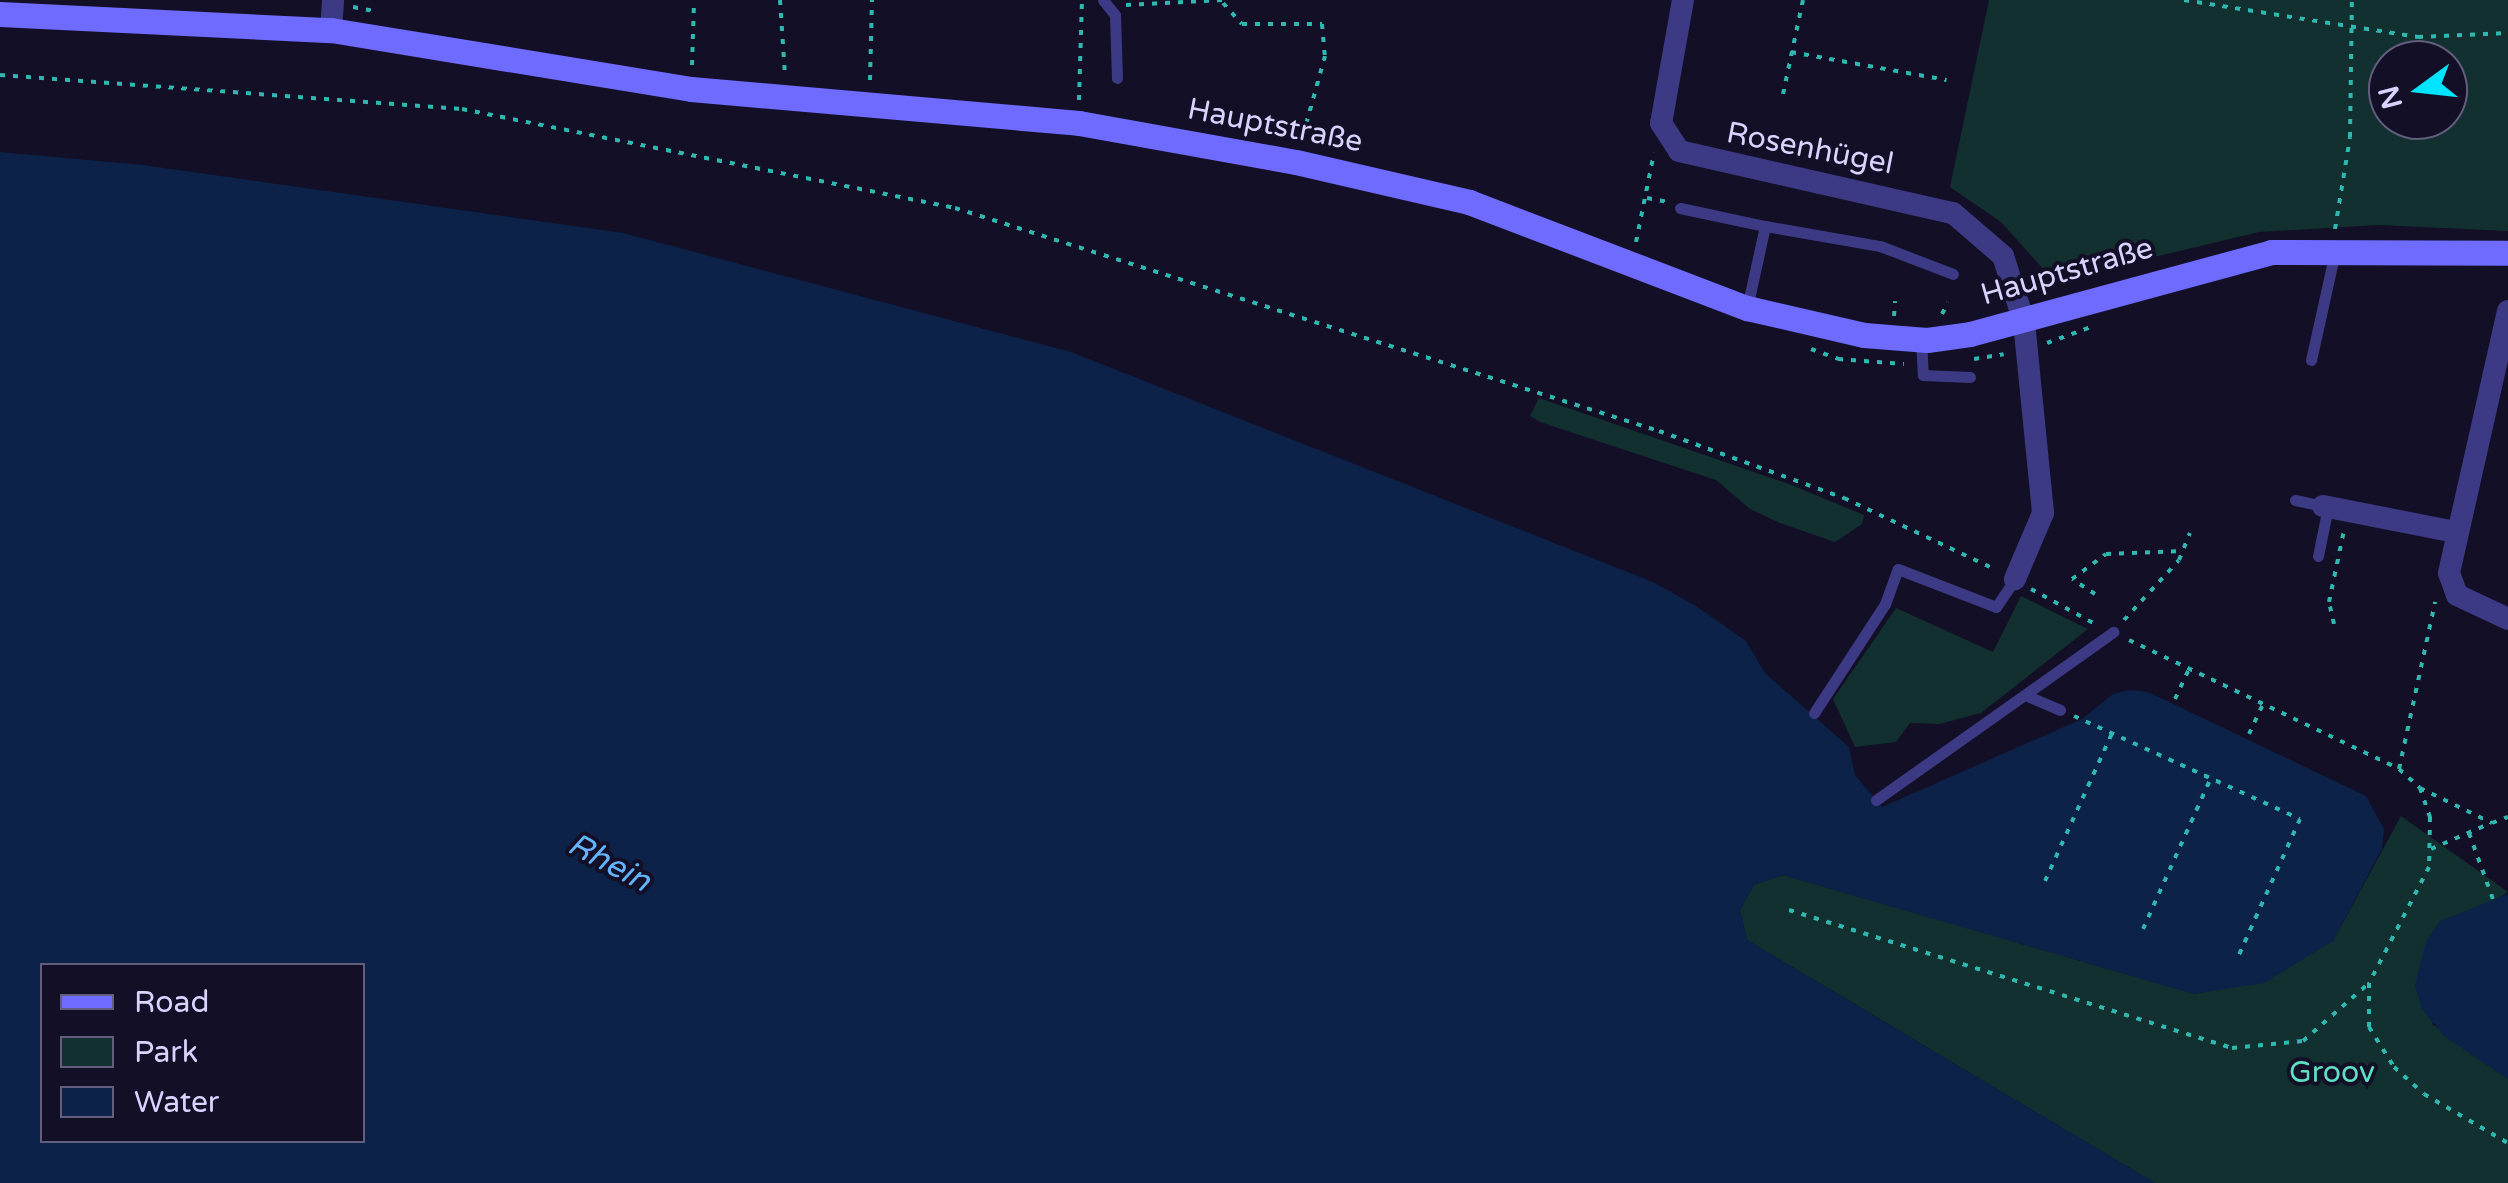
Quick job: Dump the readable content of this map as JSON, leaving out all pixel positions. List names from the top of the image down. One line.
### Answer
{"streets":{"main road":["Hauptstraße"],"street":["Rosenhügel"]},"crossings":[["Hauptstraße","Rosenhügel"]],"water":["Rhein"],"parks":["Groov"],"legend":["Road","Park","Water"],"north":"left"}
